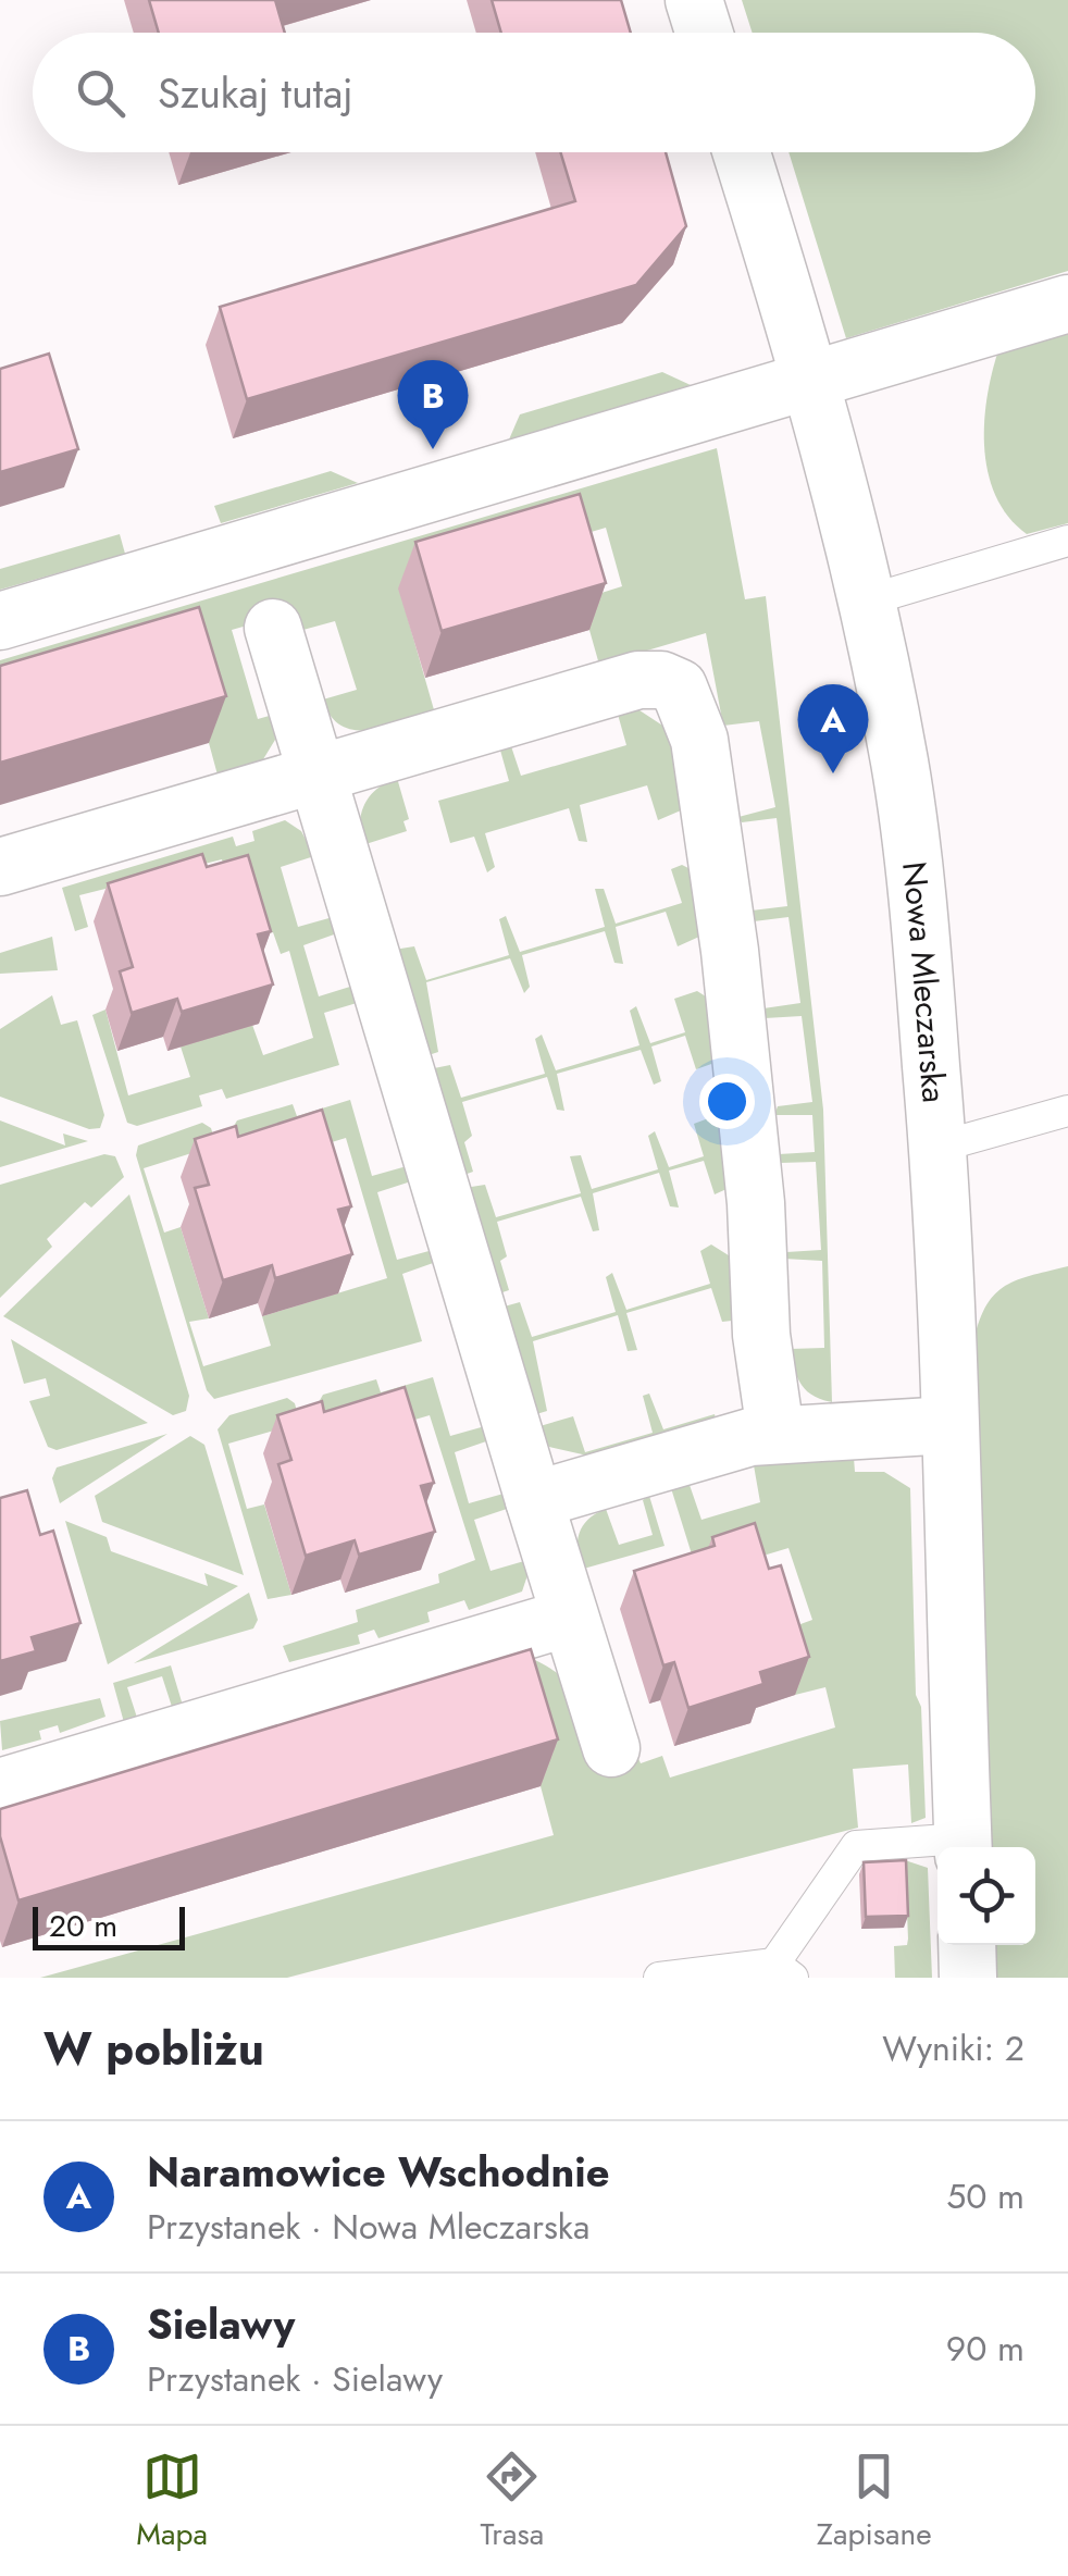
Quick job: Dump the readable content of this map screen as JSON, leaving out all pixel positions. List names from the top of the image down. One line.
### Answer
{"streets":{"street":["Nowa Mleczarska"]},"scale_bar":"20 m","page":{"search":"Szukaj tutaj","pins":["B","A"],"scale":"20 m","heading":["W pobliżu","Wyniki: 2"],"list":[{"mark":"A","name":"Naramowice Wschodnie","note":"Przystanek · Nowa Mleczarska","value":"50 m"},{"mark":"B","name":"Sielawy","note":"Przystanek · Sielawy","value":"90 m"}],"nav":["Mapa","Trasa","Zapisane"]}}
